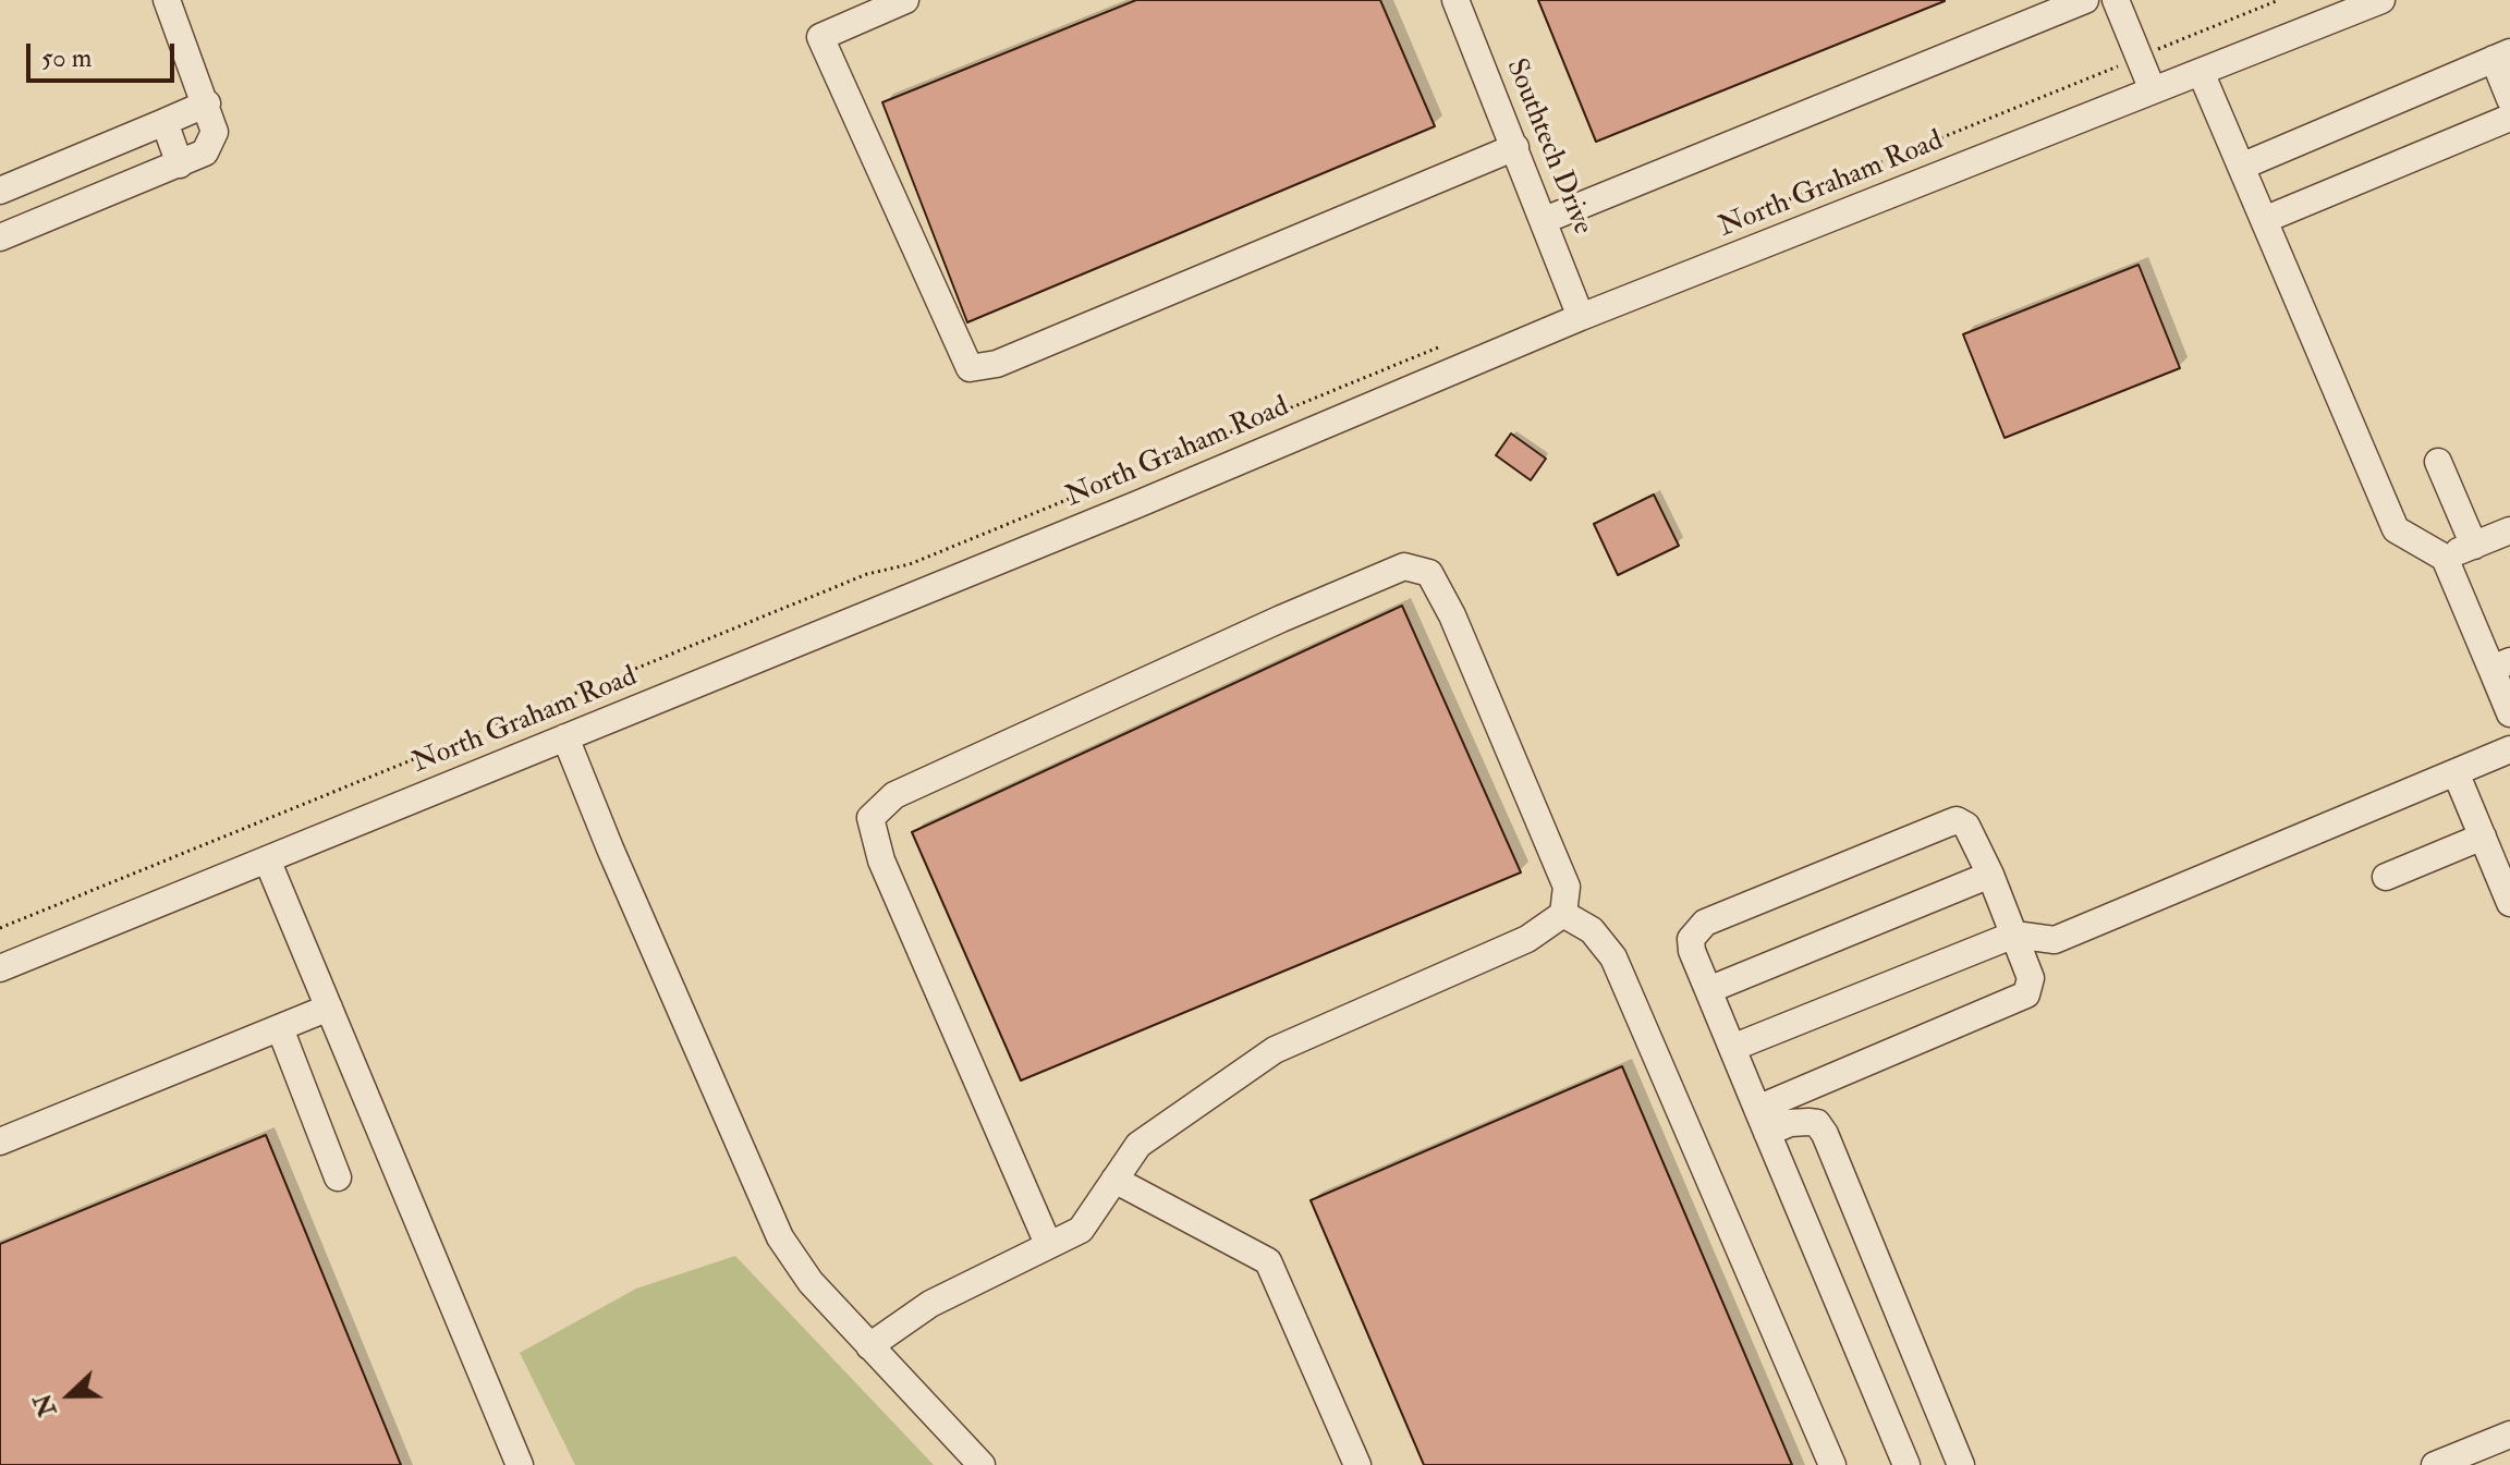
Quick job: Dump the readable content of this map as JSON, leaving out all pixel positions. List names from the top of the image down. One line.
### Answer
{"streets":{"street":["Southtech Drive","North Graham Road"]},"crossings":[["Southtech Drive","North Graham Road"]],"scale_bar":"50 m","north":"left"}
